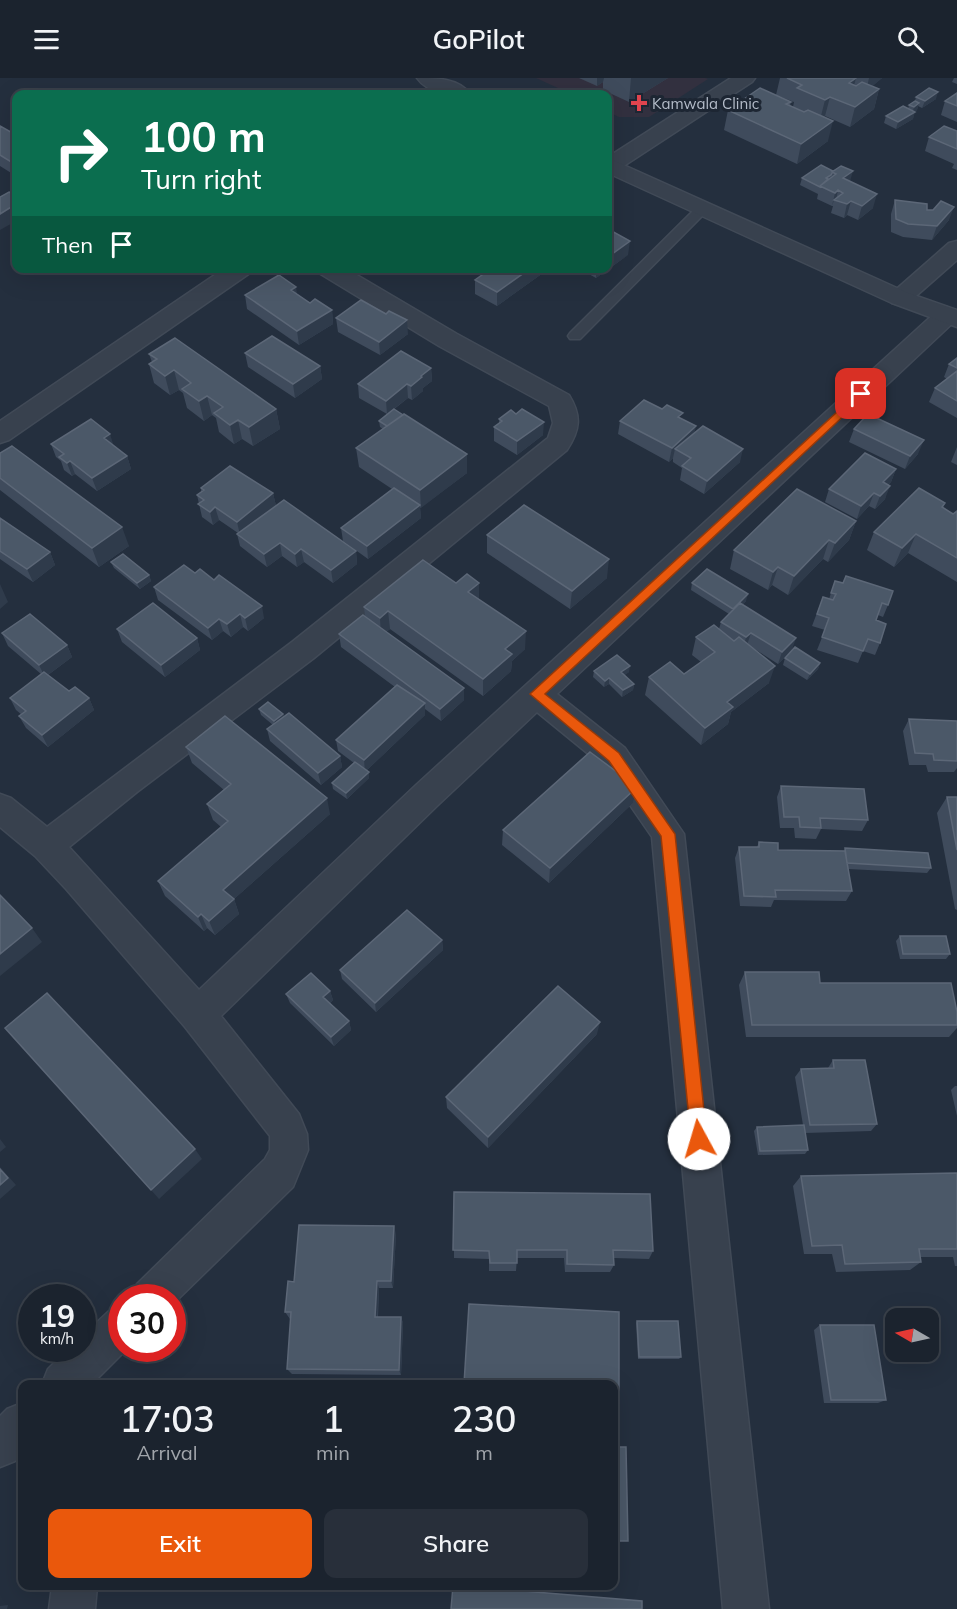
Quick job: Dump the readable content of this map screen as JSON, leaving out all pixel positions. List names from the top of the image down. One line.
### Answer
{"places":{"health":["Kamwala Clinic"]},"north":"left","page":{"header":"GoPilot","turn":["100 m","Turn right"],"then":"Then","speed":"19 km/h","limit":"30","eta":["17:03","Arrival","1","min","230","m"],"buttons":["Exit","Share"]}}
